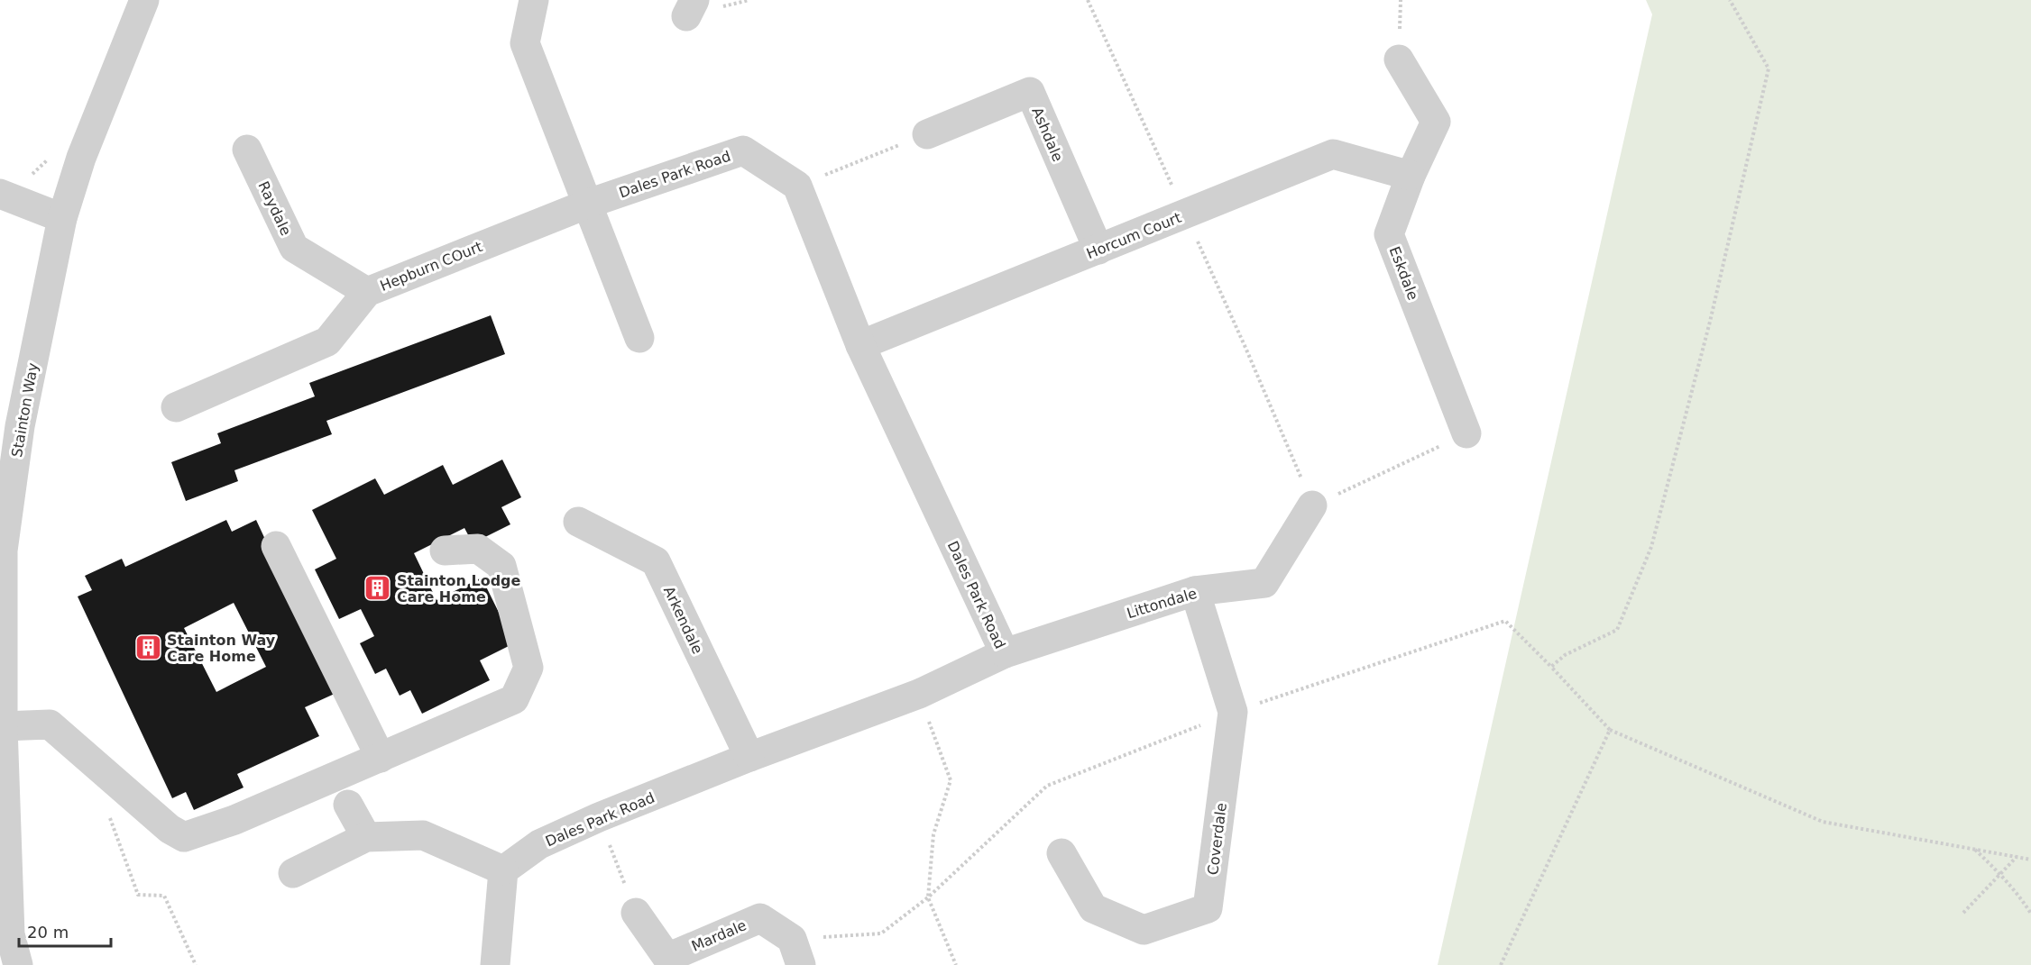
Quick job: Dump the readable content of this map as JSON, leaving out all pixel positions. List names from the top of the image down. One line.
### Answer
{"streets":{"street":["Ashdale","Dales Park Road","Raydale","Horcum Court","Hepburn COurt","Eskdale","Stainton Way","Littondale","Arkendale","Coverdale","Mardale"]},"crossings":[["Ashdale","Horcum Court"],["Dales Park Road","Horcum Court"],["Dales Park Road","Hepburn COurt"],["Dales Park Road","Littondale"],["Dales Park Road","Arkendale"],["Raydale","Hepburn COurt"],["Horcum Court","Eskdale"],["Littondale","Coverdale"]],"places":{"building":["Stainton Lodge Care Home","Stainton Way Care Home"]},"scale_bar":"20 m"}
